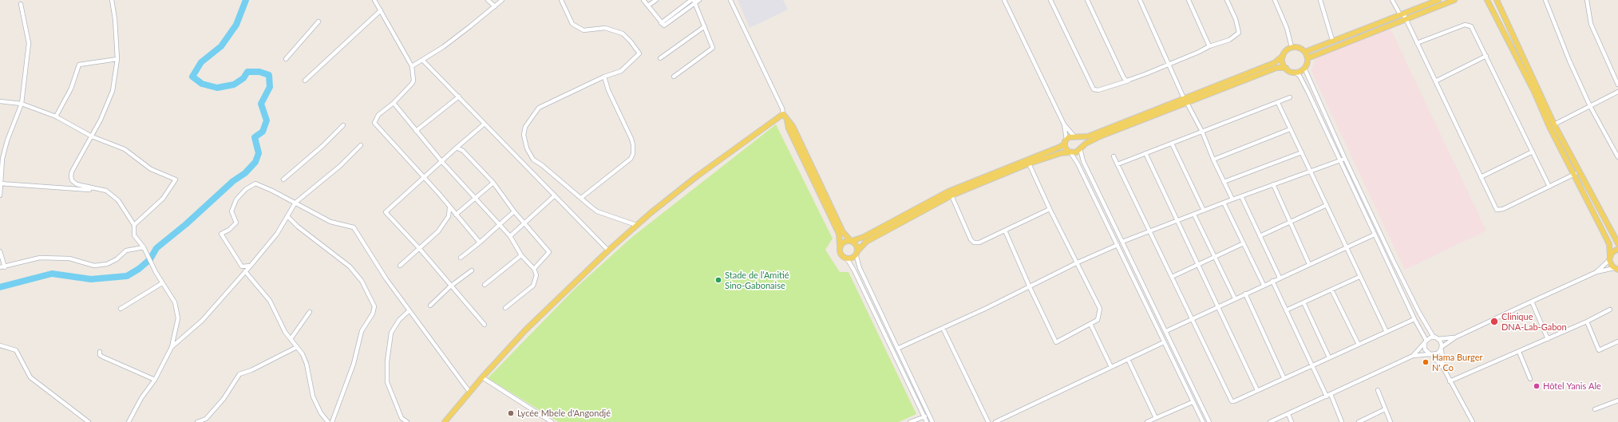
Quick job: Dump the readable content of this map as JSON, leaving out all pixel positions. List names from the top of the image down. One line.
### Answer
{"places":["Stade de l’Amitié Sino-Gabonaise","Clinique DNA-Lab-Gabon","Hama Burger N' Co","Hôtel Yanis Ale","Lycée Mbele d'Angondjé"]}
